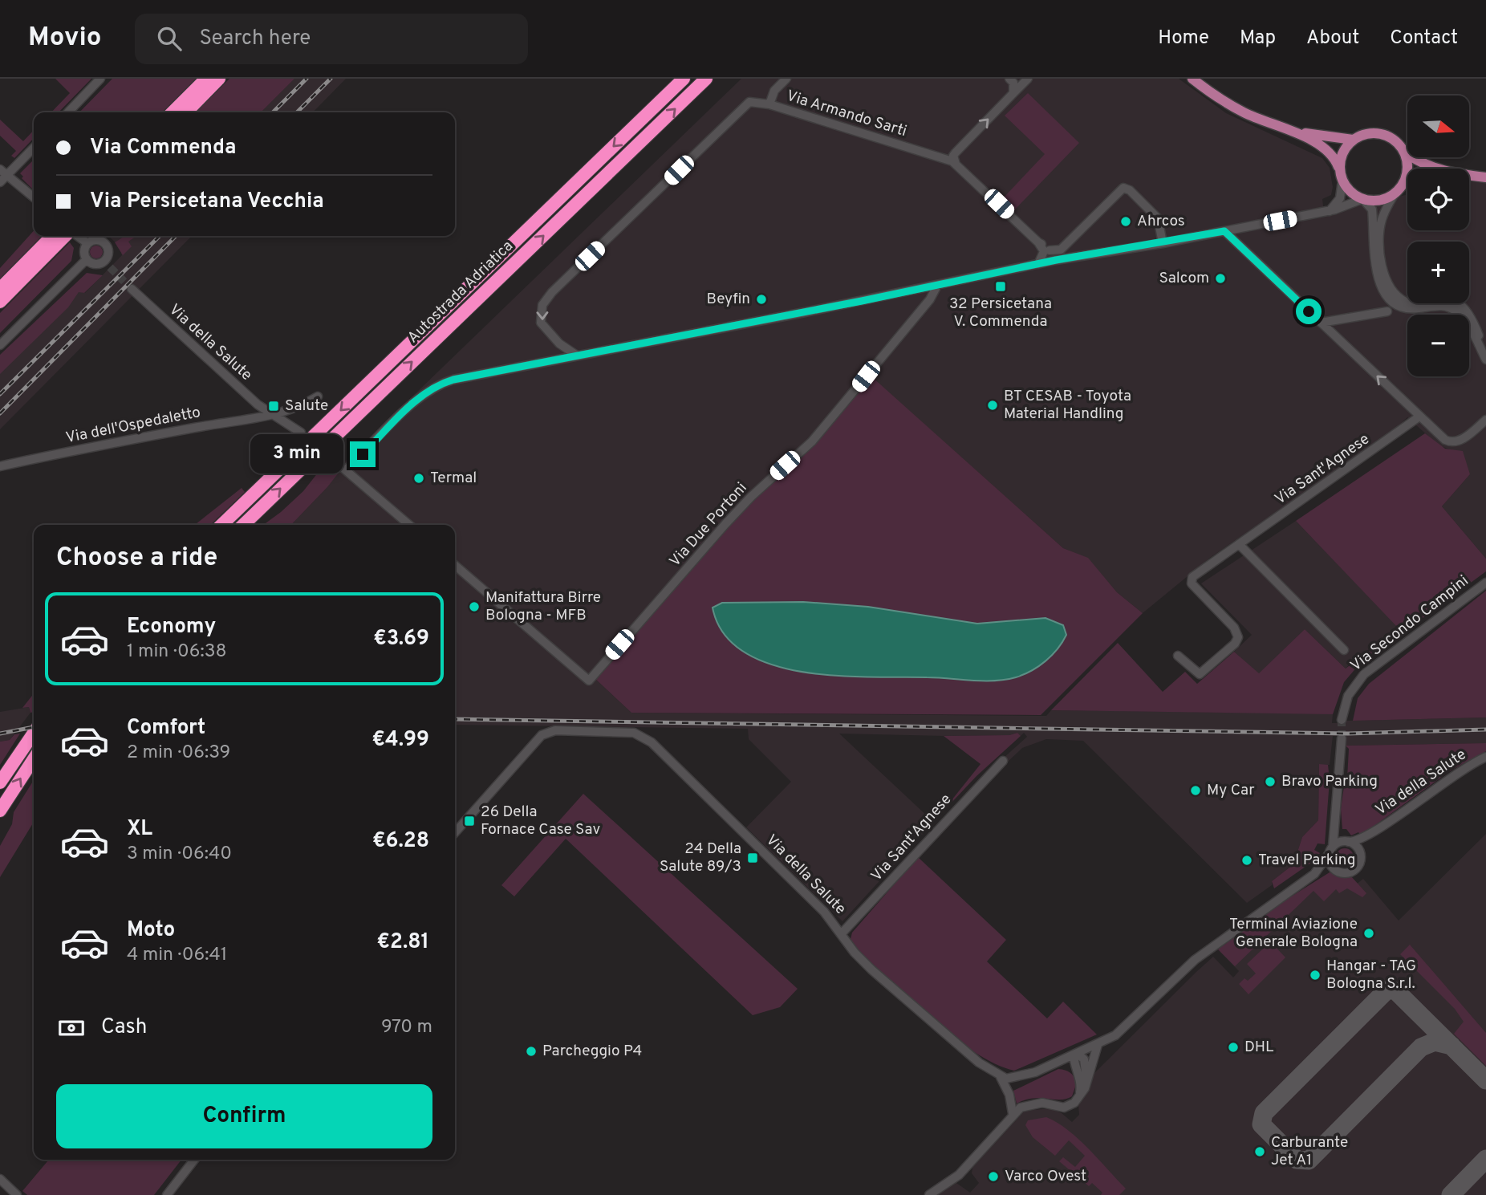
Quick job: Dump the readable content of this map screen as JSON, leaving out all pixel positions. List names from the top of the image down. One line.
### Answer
{"streets":{"highway":["Autostrada Adriatica"],"street":["Via Armando Sarti","Via della Salute","Via dell'Ospedaletto","Via Sant'Agnese","Via Due Portoni","Via Secondo Campini"]},"crossings":[["Via della Salute","Via dell'Ospedaletto"],["Via della Salute","Via Sant'Agnese"]],"one_way":["Via Armando Sarti"],"places":{"other":["Ahrcos","Salcom","Beyfin","BT CESAB - Toyota Material Handling","Termal","Manifattura Birre Bologna - MFB","Bravo Parking","My Car","Travel Parking","Terminal Aviazione Generale Bologna","Hangar - TAG Bologna S.r.l.","DHL","Parcheggio P4","Carburante Jet A1","Varco Ovest"],"transit":["32 Persicetana V. Commenda","Salute","26 Della Fornace Case Sav","24 Della Salute 89/3"]},"north":"right","page":{"header":"Movio","search":"Search here","nav":["Home","Map","About","Contact"],"map_buttons":["+","−"],"banner":["Via Commenda","Via Persicetana Vecchia"],"bubble":"3 min","heading":"Choose a ride","list":[{"name":"Economy","note":"1 min · 06:38","value":"€3.69"},{"name":"Comfort","note":"2 min · 06:39","value":"€4.99"},{"name":"XL","note":"3 min · 06:40","value":"€6.28"},{"name":"Moto","note":"4 min · 06:41","value":"€2.81"}],"pay":["Cash","970 m"],"buttons":"Confirm"}}
